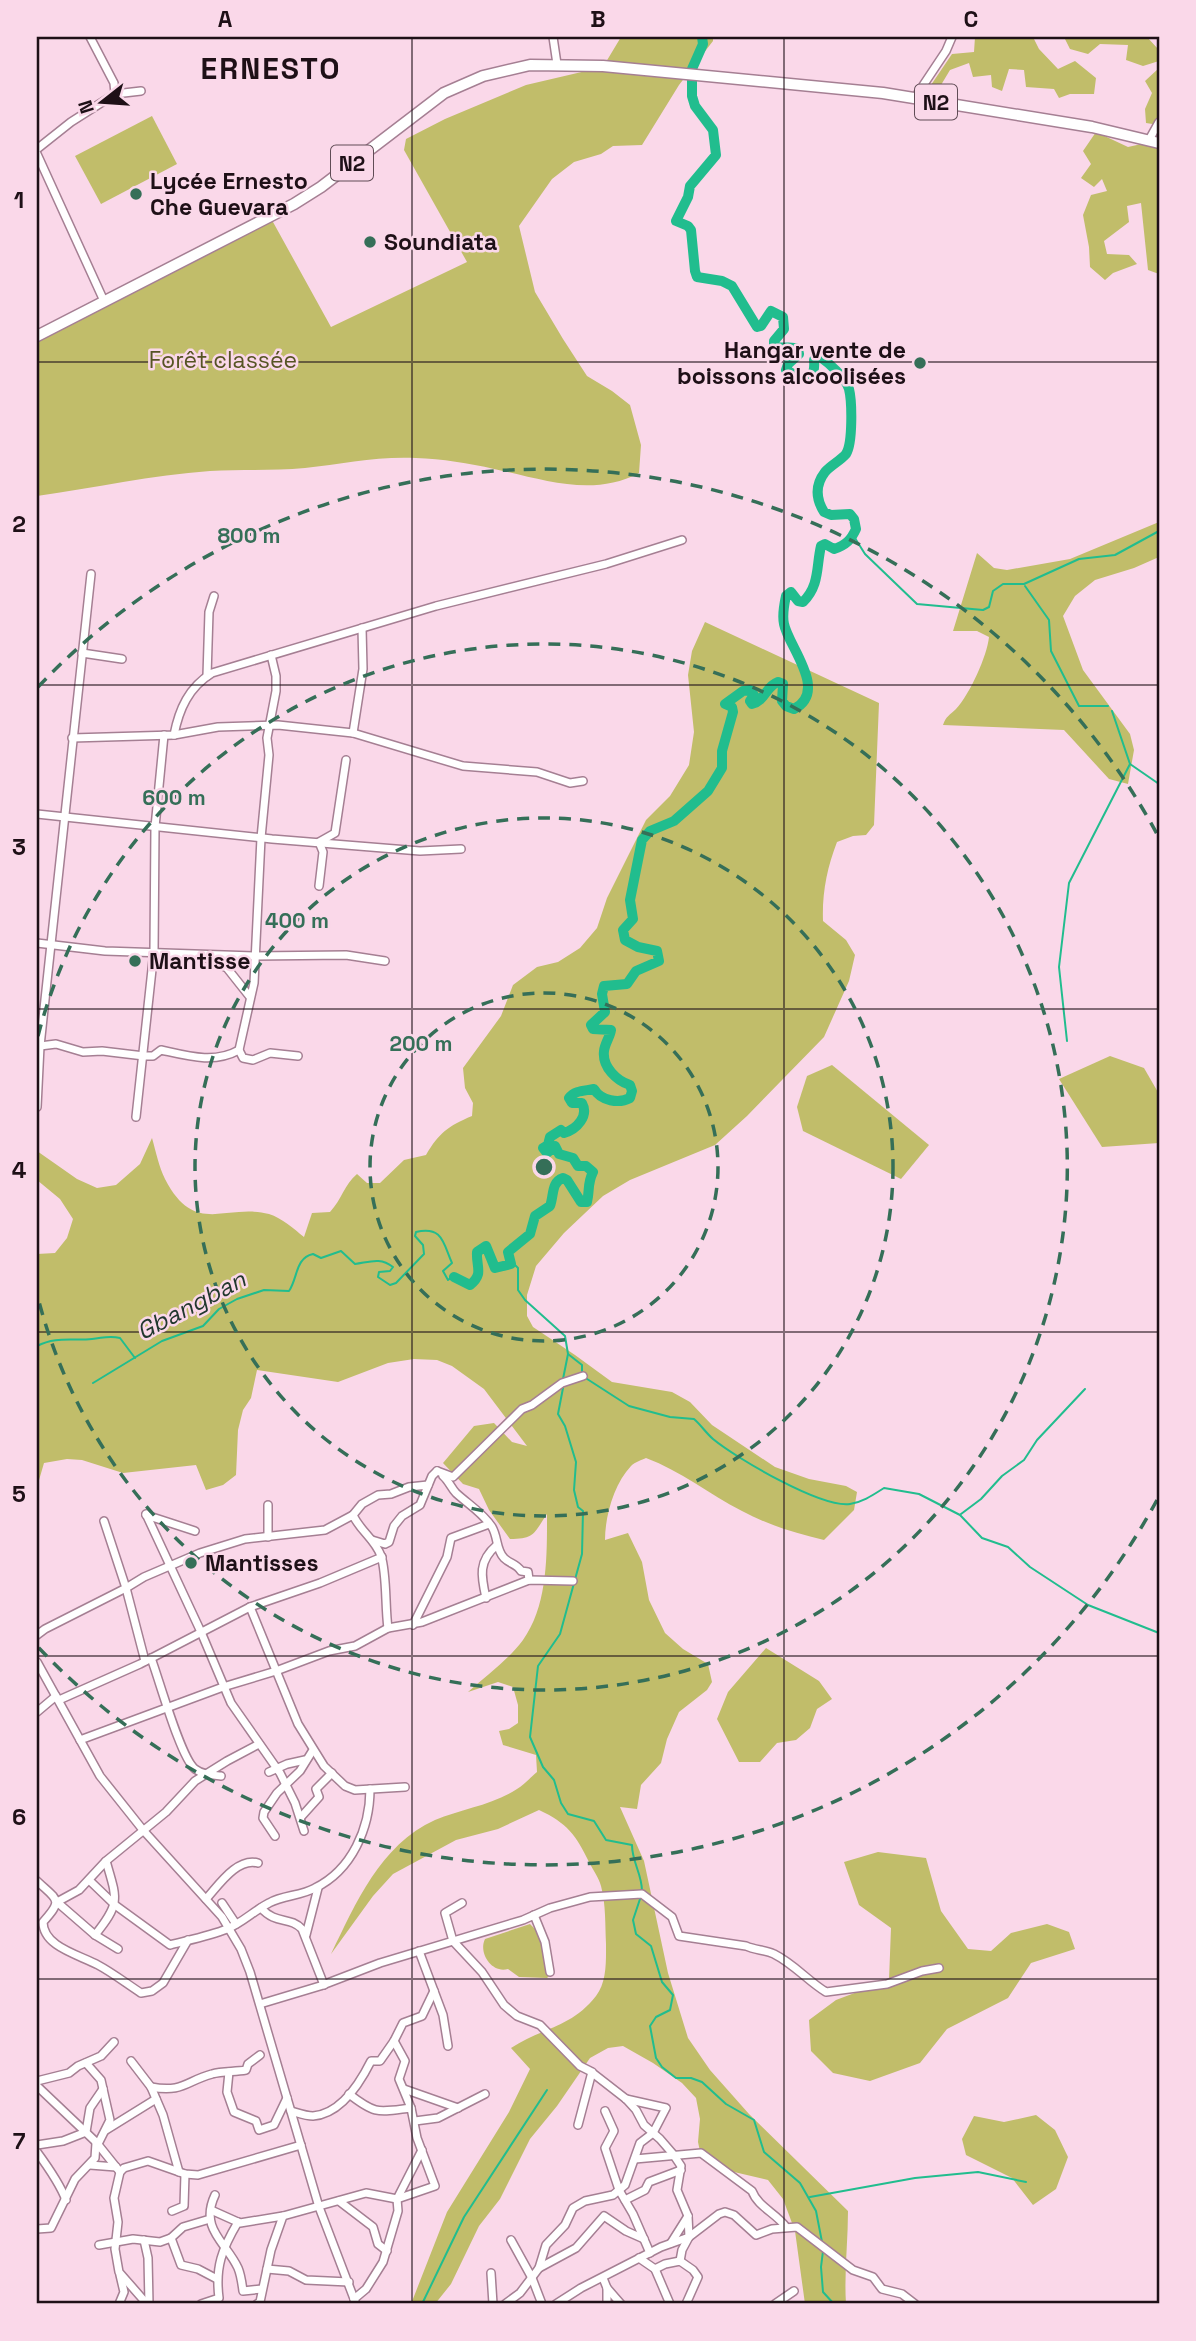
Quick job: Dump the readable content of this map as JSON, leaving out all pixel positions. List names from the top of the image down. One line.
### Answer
{"streets":{"highway":["N2"]},"districts":["ERNESTO"],"water":["Gbangban"],"parks":["Forêt classée"],"places":["Lycée Ernesto Che Guevara","Soundiata","Hangar vente de boissons alcoolisées","Mantisse","Mantisses"],"north":"left","grid":{"columns":["A","B","C"],"rows":["1","2","3","4","5","6","7"]},"rings":["800 m","600 m","400 m","200 m"]}
